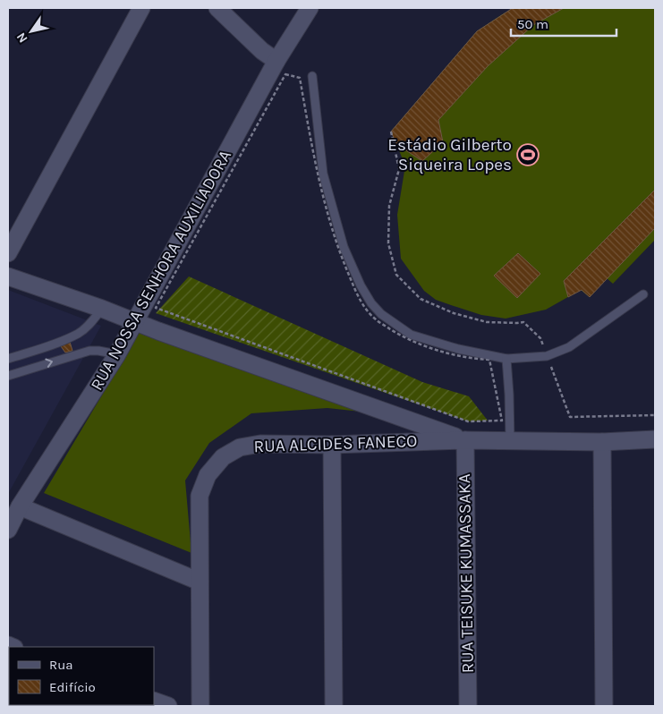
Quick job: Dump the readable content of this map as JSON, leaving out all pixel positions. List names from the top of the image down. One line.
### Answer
{"streets":{"street":["RUA NOSSA SENHORA AUXILIADORA","RUA ALCIDES FANECO","RUA TEISUKE KUMASSAKA"]},"crossings":[["RUA ALCIDES FANECO","RUA TEISUKE KUMASSAKA"]],"places":{"sports":["Estádio Gilberto Siqueira Lopes"]},"legend":["Rua","Edifício"],"scale_bar":"50 m","north":"bottom left"}
